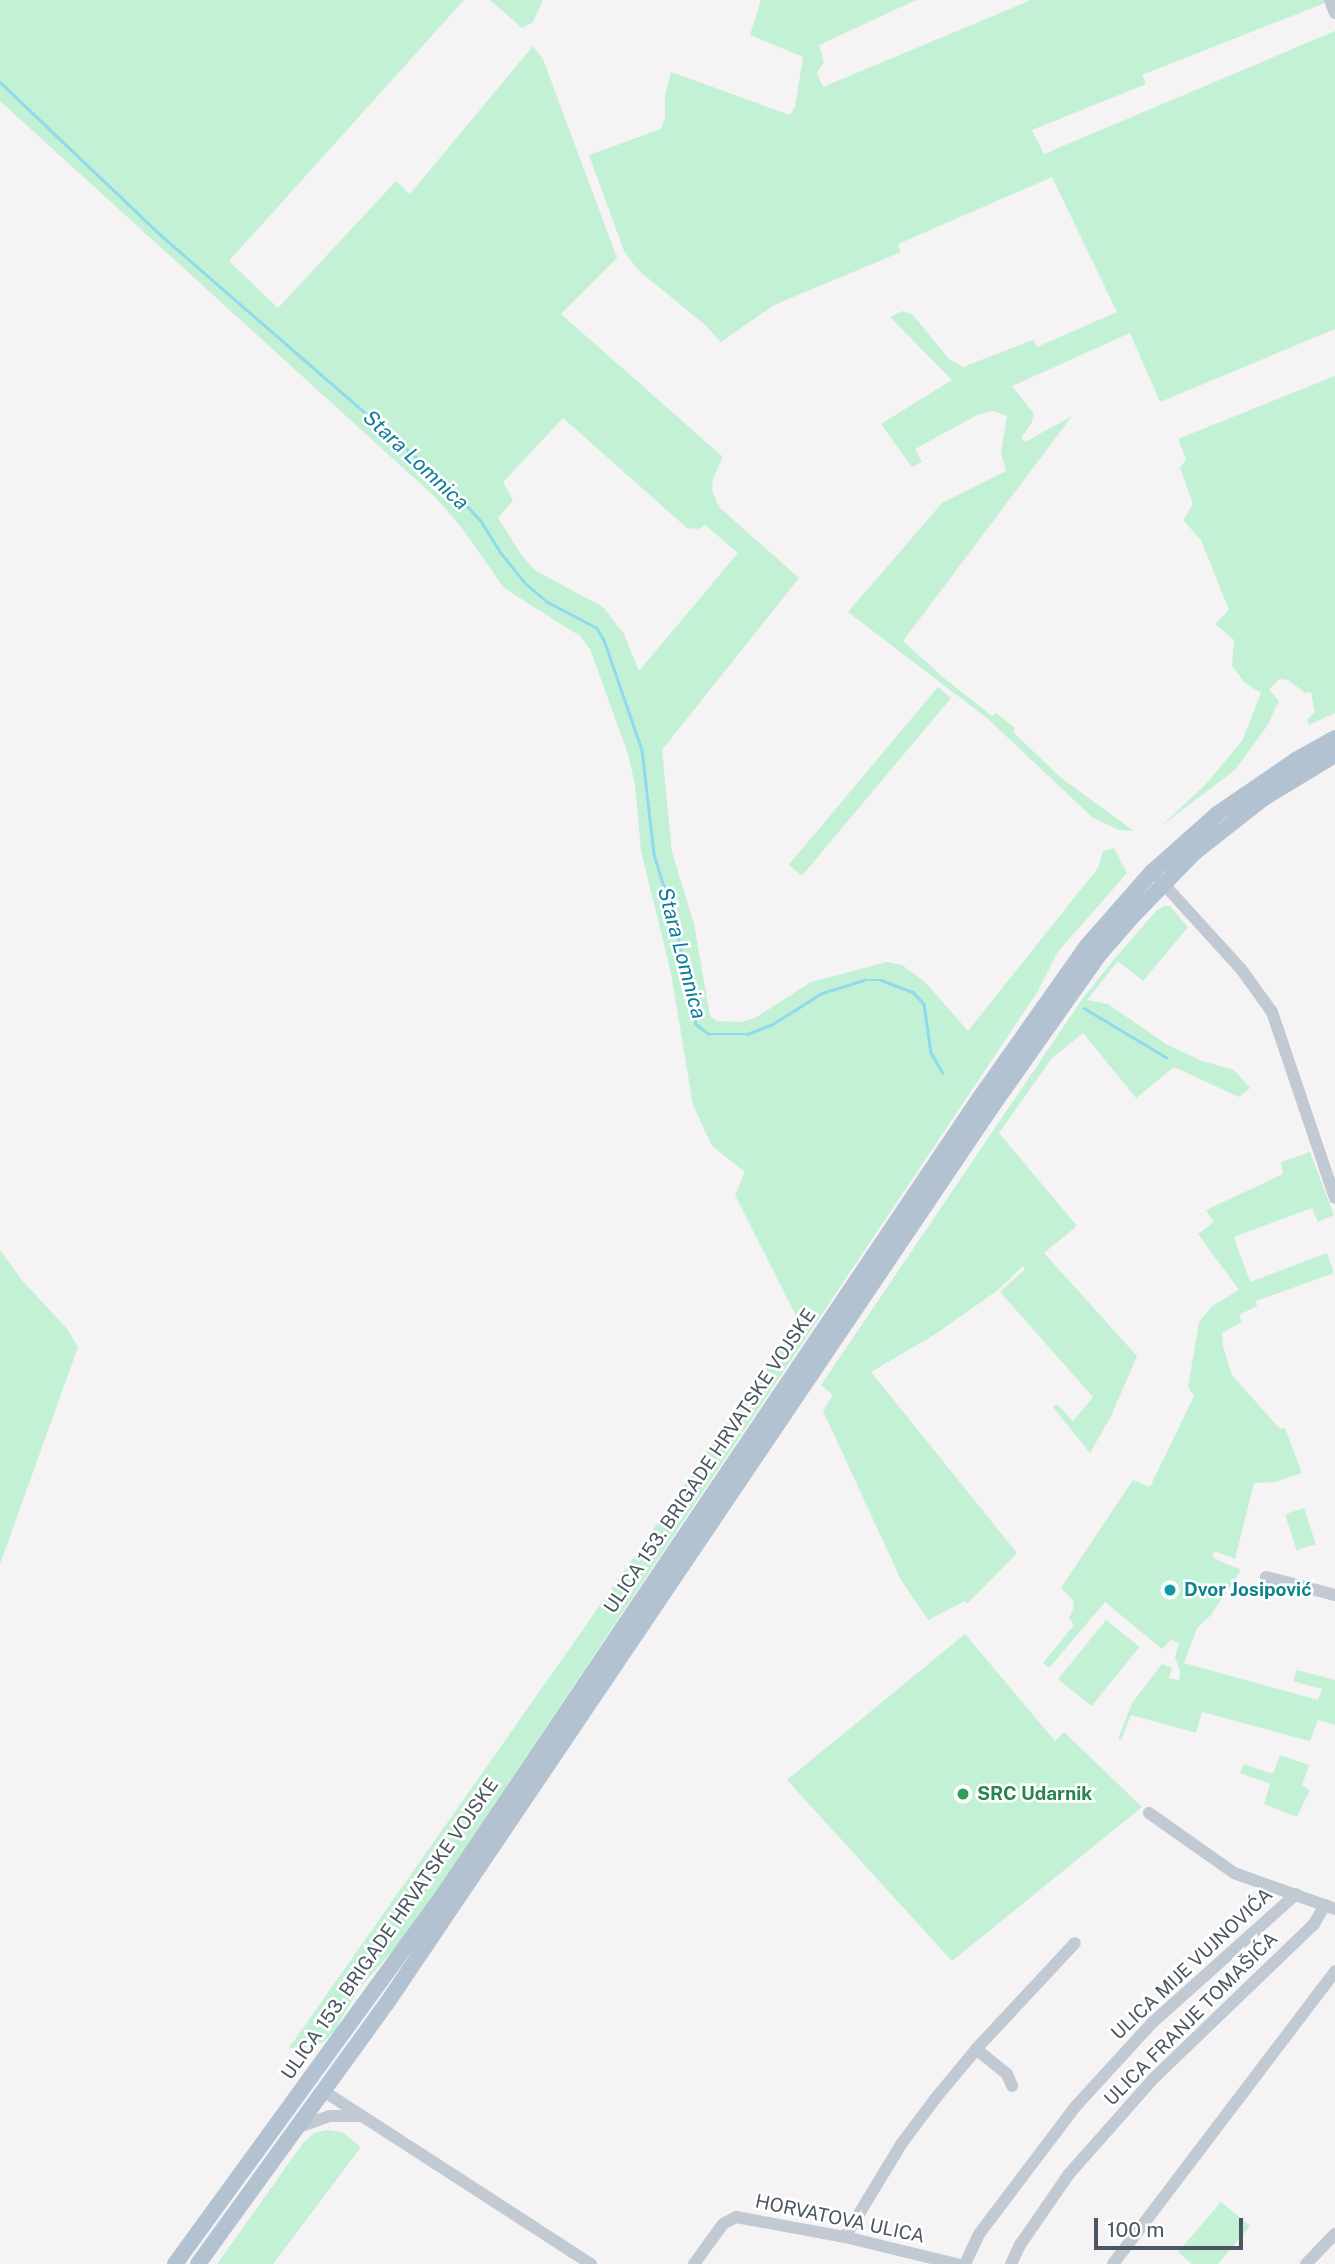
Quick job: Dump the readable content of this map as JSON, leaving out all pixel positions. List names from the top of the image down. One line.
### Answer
{"streets":{"main road":["ULICA 153. BRIGADE HRVATSKE VOJSKE"],"street":["ULICA MIJE VUJNOVIĆA","ULICA FRANJE TOMAŠIĆA","HORVATOVA ULICA"]},"water":["Stara Lomnica"],"places":["Dvor Josipović","SRC Udarnik"],"scale_bar":"100 m"}
